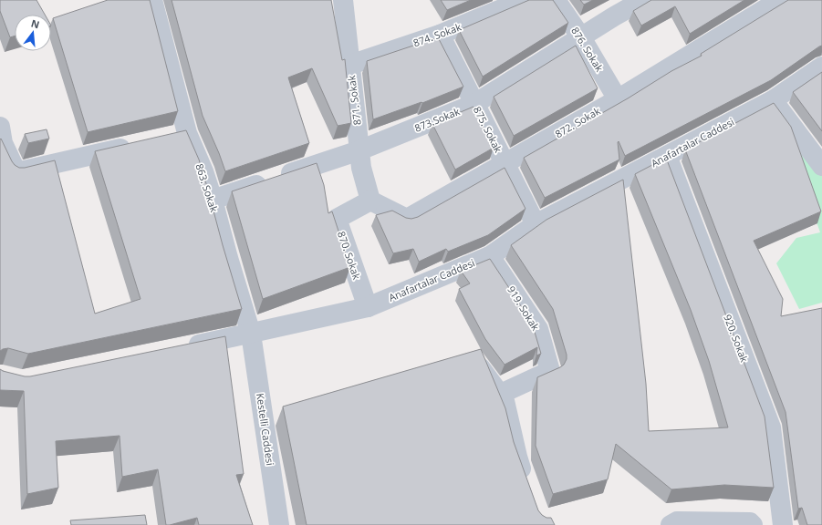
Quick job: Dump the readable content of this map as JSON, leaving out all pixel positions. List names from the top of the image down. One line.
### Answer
{"streets":{"street":["874. Sokak","876. Sokak","871. Sokak","873.Sokak","872. Sokak","875. Sokak","Anafartalar Caddesi","863. Sokak","870. Sokak","919. Sokak","920. Sokak","Kestelli Caddesi"]},"crossings":[["874. Sokak","871. Sokak"],["874. Sokak","875. Sokak"],["876. Sokak","873.Sokak"],["876. Sokak","872. Sokak"],["871. Sokak","873.Sokak"],["871. Sokak","872. Sokak"],["871. Sokak","870. Sokak"],["873.Sokak","875. Sokak"],["873.Sokak","863. Sokak"],["872. Sokak","875. Sokak"],["872. Sokak","870. Sokak"],["875. Sokak","Anafartalar Caddesi"],["Anafartalar Caddesi","863. Sokak"],["Anafartalar Caddesi","870. Sokak"],["Anafartalar Caddesi","919. Sokak"],["Anafartalar Caddesi","920. Sokak"],["Anafartalar Caddesi","Kestelli Caddesi"],["863. Sokak","Kestelli Caddesi"]],"north":"top"}
